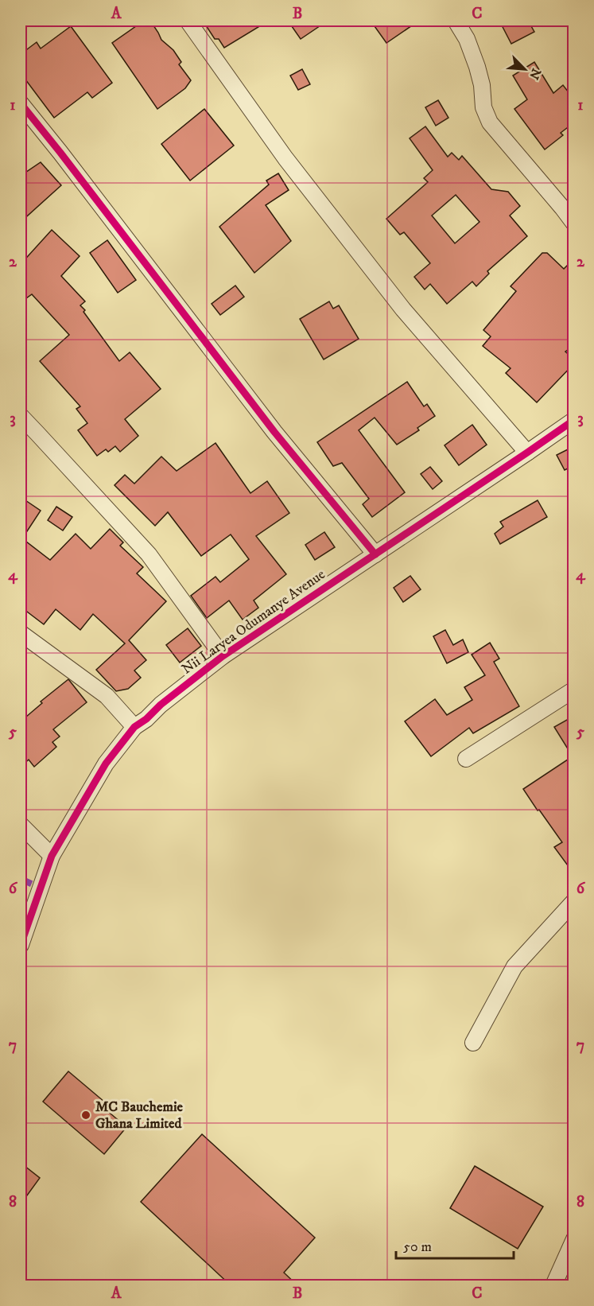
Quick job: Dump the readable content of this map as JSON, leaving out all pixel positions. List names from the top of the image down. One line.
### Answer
{"streets":{"street":["Nii Laryea Odumanye Avenue"]},"places":["MC Bauchemie Ghana Limited"],"scale_bar":"50 m","north":"bottom right","grid":{"columns":["A","B","C"],"rows":["1","2","3","4","5","6","7","8"]}}
